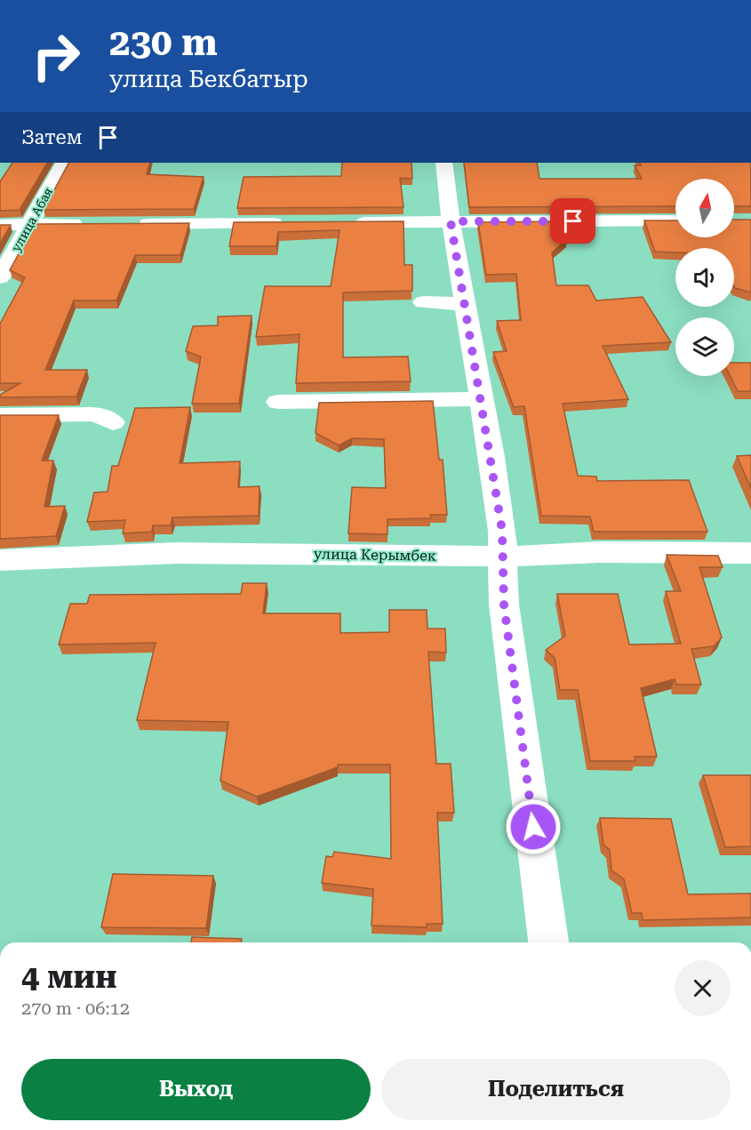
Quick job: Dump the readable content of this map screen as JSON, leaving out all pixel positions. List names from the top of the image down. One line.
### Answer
{"streets":{"street":["улица Абая","улица Керымбек"]},"north":"top","page":{"turn":["230 m","улица Бекбатыр"],"then":"Затем","heading":["4 мин","270 m · 06:12"],"buttons":["Выход","Поделиться"]}}
